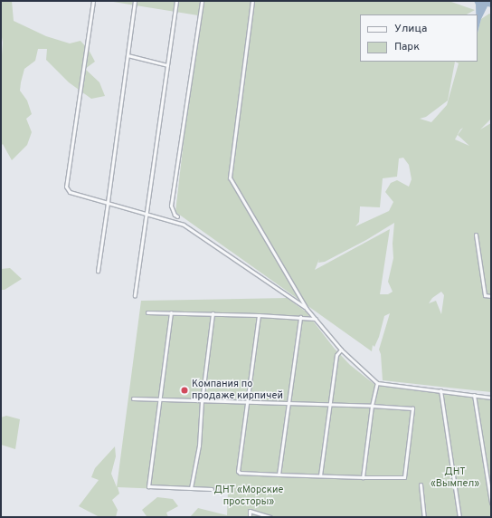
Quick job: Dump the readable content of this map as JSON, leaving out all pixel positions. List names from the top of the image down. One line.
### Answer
{"parks":["ДНТ «Вымпел»","ДНТ «Морские просторы»"],"places":["Компания по продаже кирпичей"],"legend":["Улица","Парк"]}
